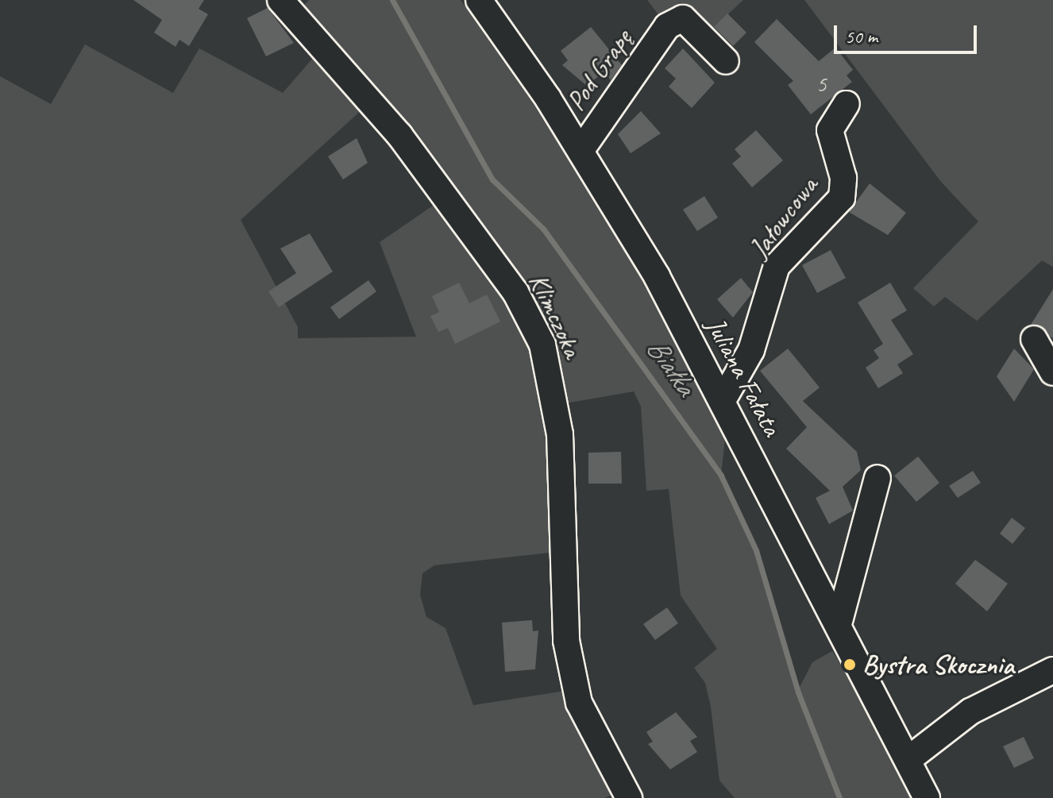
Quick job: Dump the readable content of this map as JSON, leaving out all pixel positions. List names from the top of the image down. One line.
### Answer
{"streets":{"street":["Pod Grapę","Jałowcowa","Klimczoka","Juliana Fałata"]},"crossings":[["Pod Grapę","Juliana Fałata"],["Jałowcowa","Juliana Fałata"]],"water":["Białka"],"places":["Bystra Skocznia"],"house_numbers":["5"],"scale_bar":"50 m"}
